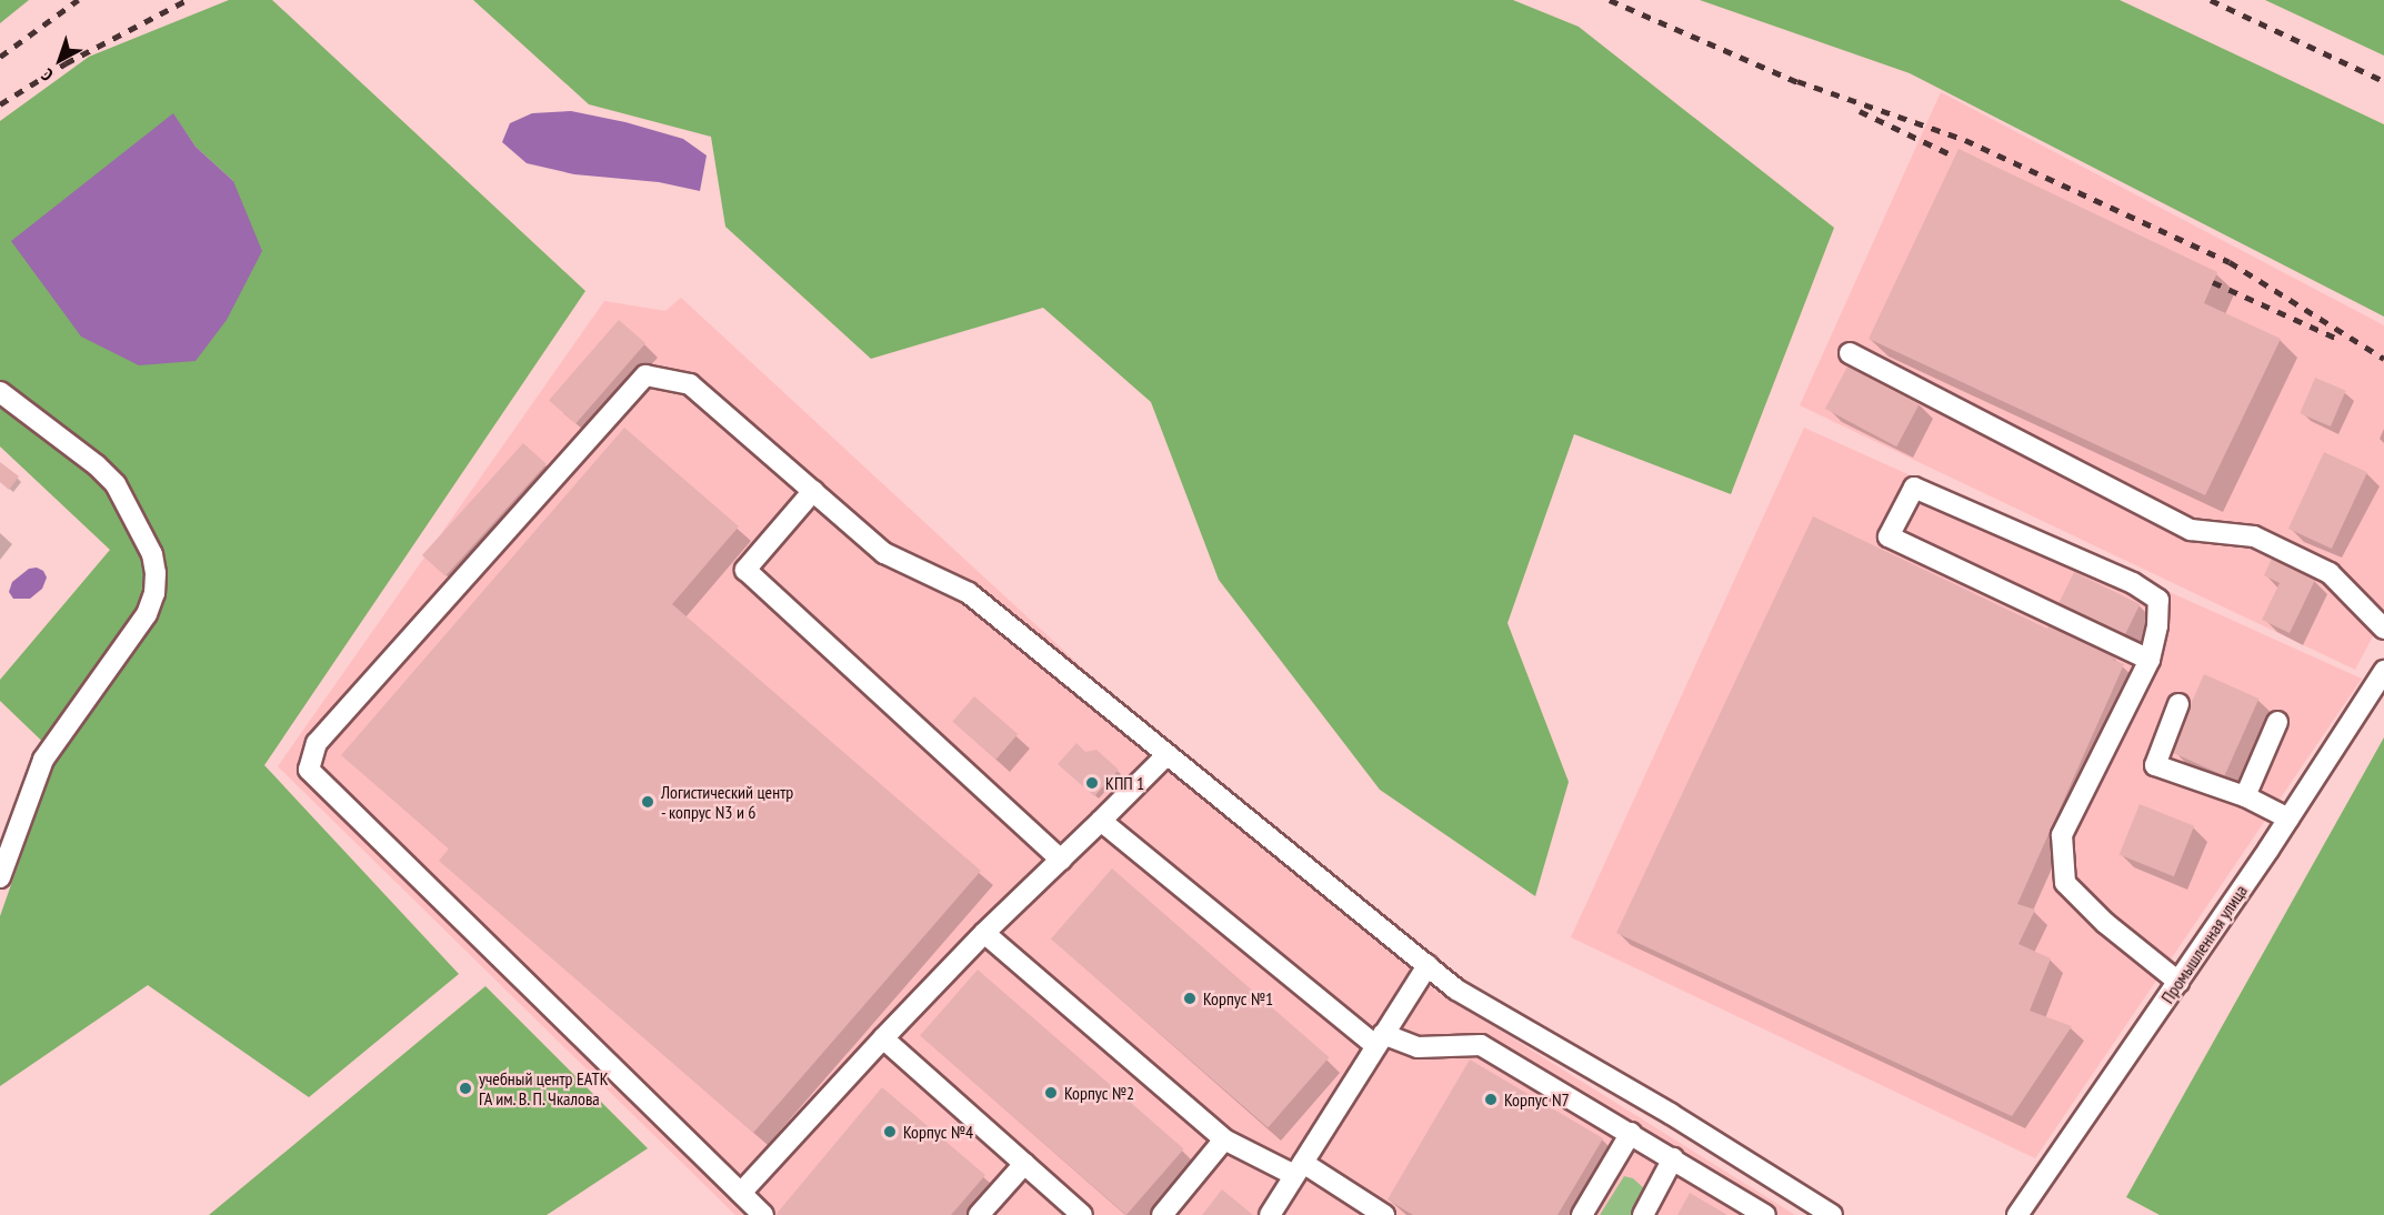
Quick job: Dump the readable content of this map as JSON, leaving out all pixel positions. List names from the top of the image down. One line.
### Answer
{"streets":{"street":["Промышленная улица"]},"places":["КПП 1","Логистический центр - копрус N3 и 6","Корпус №1","учебный центр ЕАТК ГА им. В. П. Чкалова","Корпус №2","Корпус N7","Корпус №4"],"north":"bottom left"}
